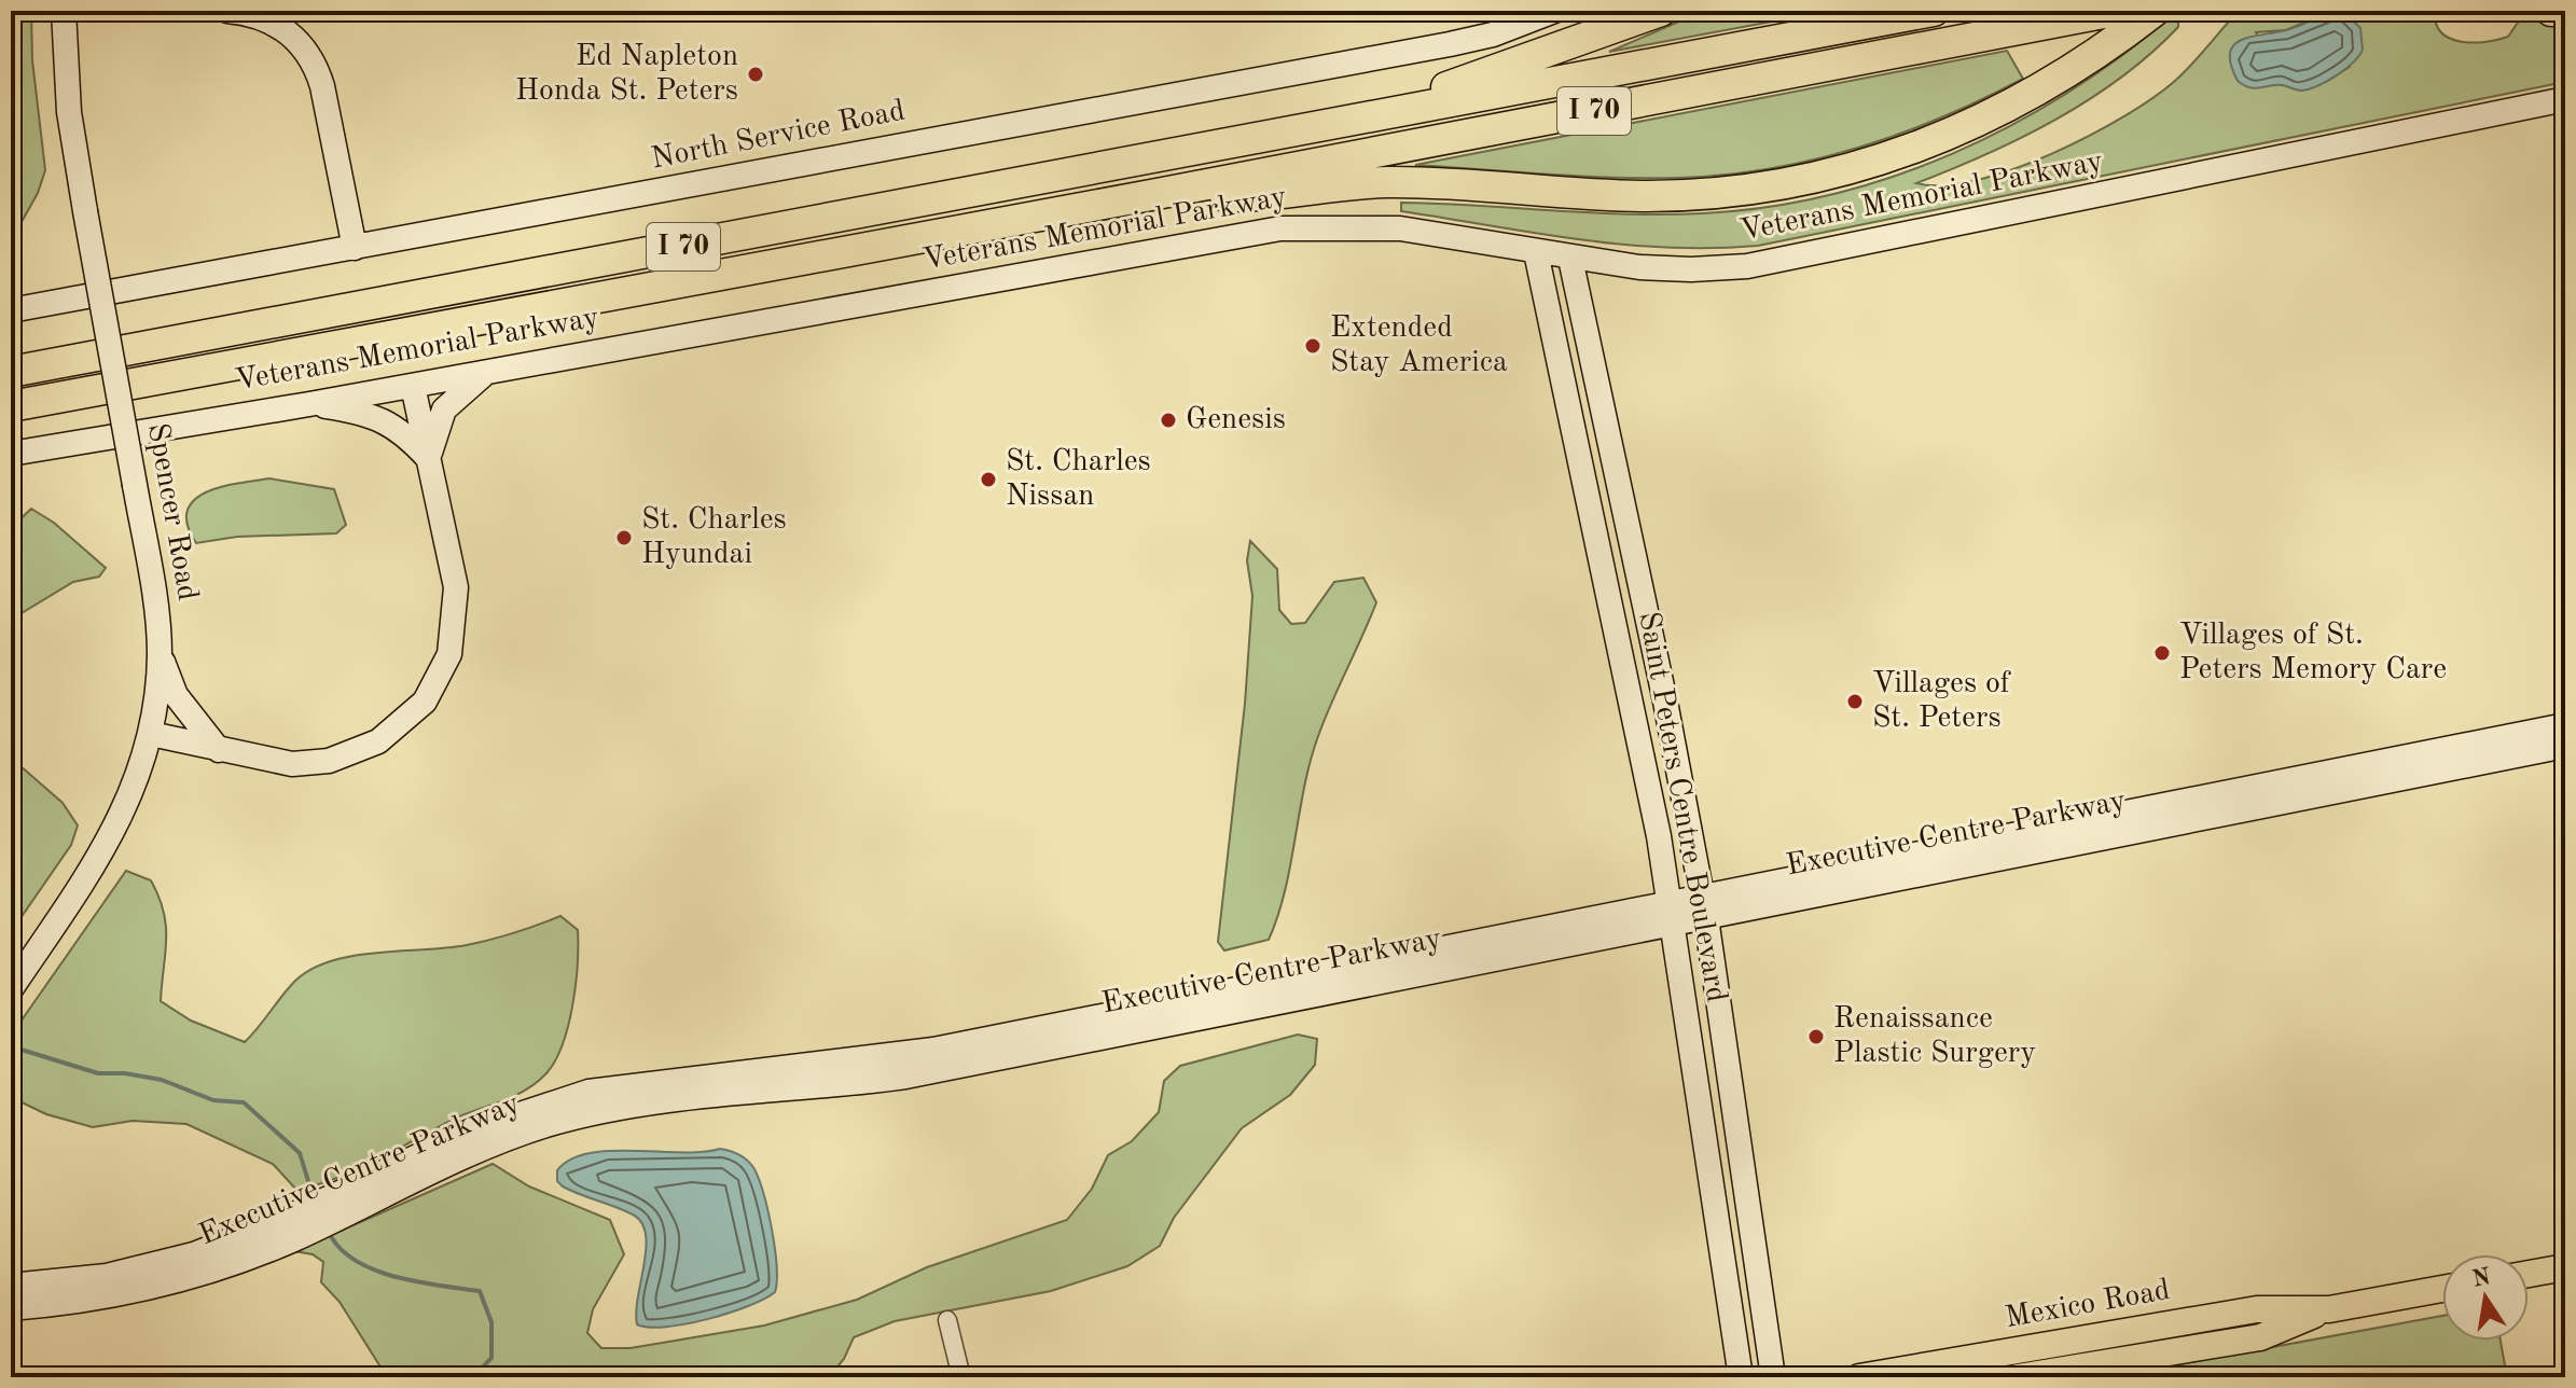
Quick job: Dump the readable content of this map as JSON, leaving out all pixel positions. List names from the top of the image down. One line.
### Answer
{"streets":{"highway":["I 70"],"main road":["Mexico Road"],"street":["North Service Road","Veterans Memorial Parkway","Spencer Road","Saint Peters Centre Boulevard","Executive Centre Parkway"]},"crossings":[["Veterans Memorial Parkway","Saint Peters Centre Boulevard"],["Saint Peters Centre Boulevard","Executive Centre Parkway"]],"places":["Ed Napleton Honda St. Peters","Extended Stay America","Genesis","St. Charles Nissan","St. Charles Hyundai","Villages of St. Peters Memory Care","Villages of St. Peters","Renaissance Plastic Surgery"],"north":"top"}
